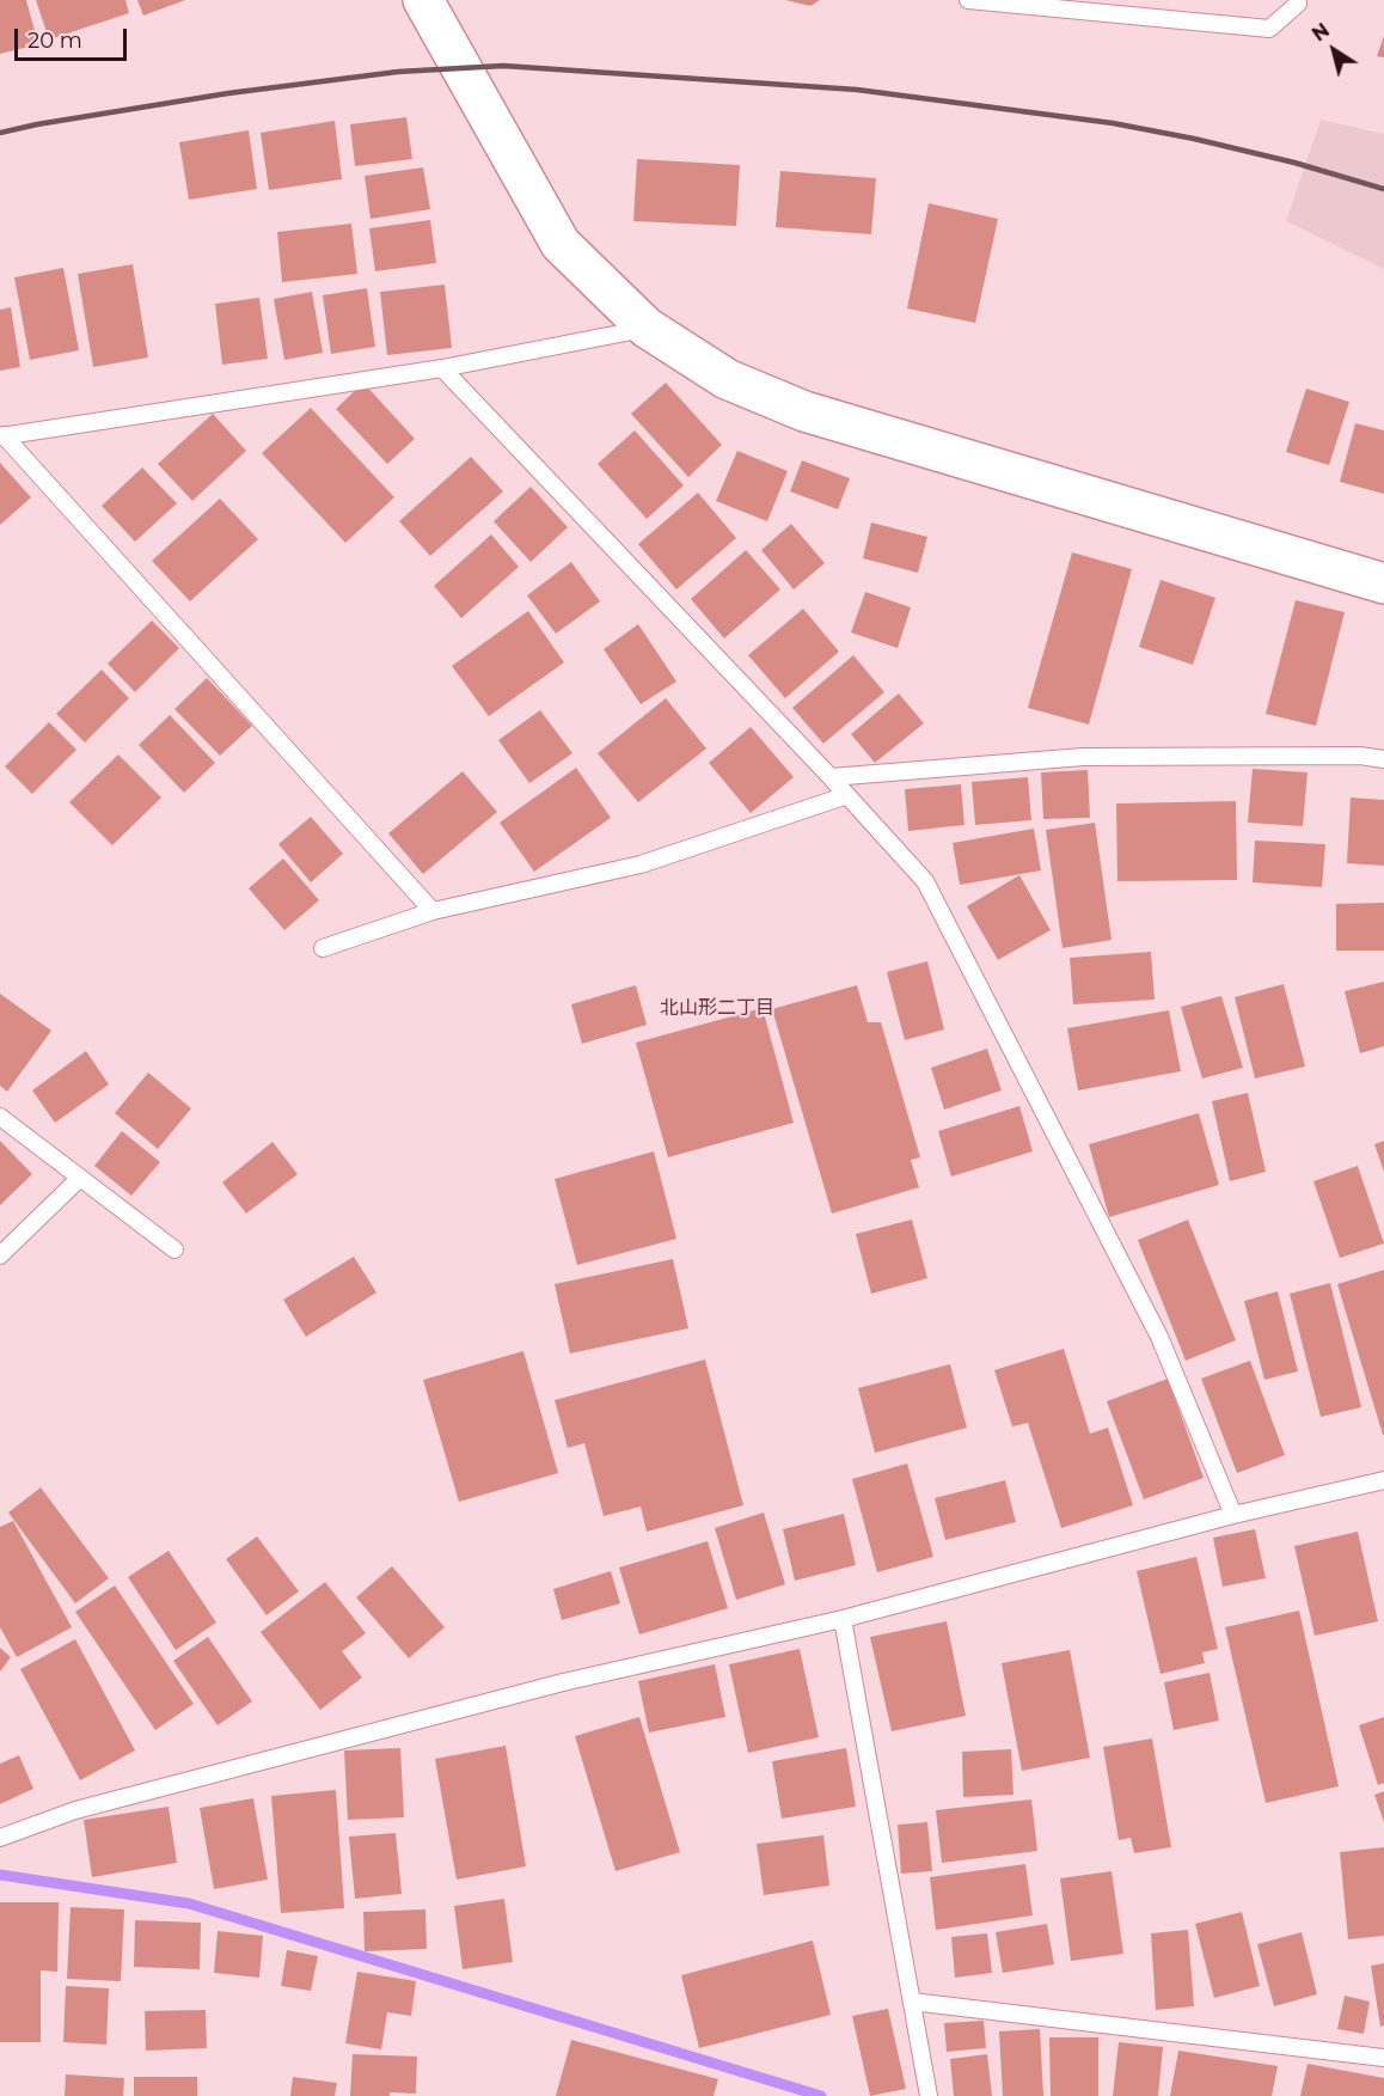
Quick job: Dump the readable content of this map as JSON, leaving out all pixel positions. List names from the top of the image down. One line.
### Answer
{"districts":["北山形二丁目"],"scale_bar":"20 m","north":"top left"}
